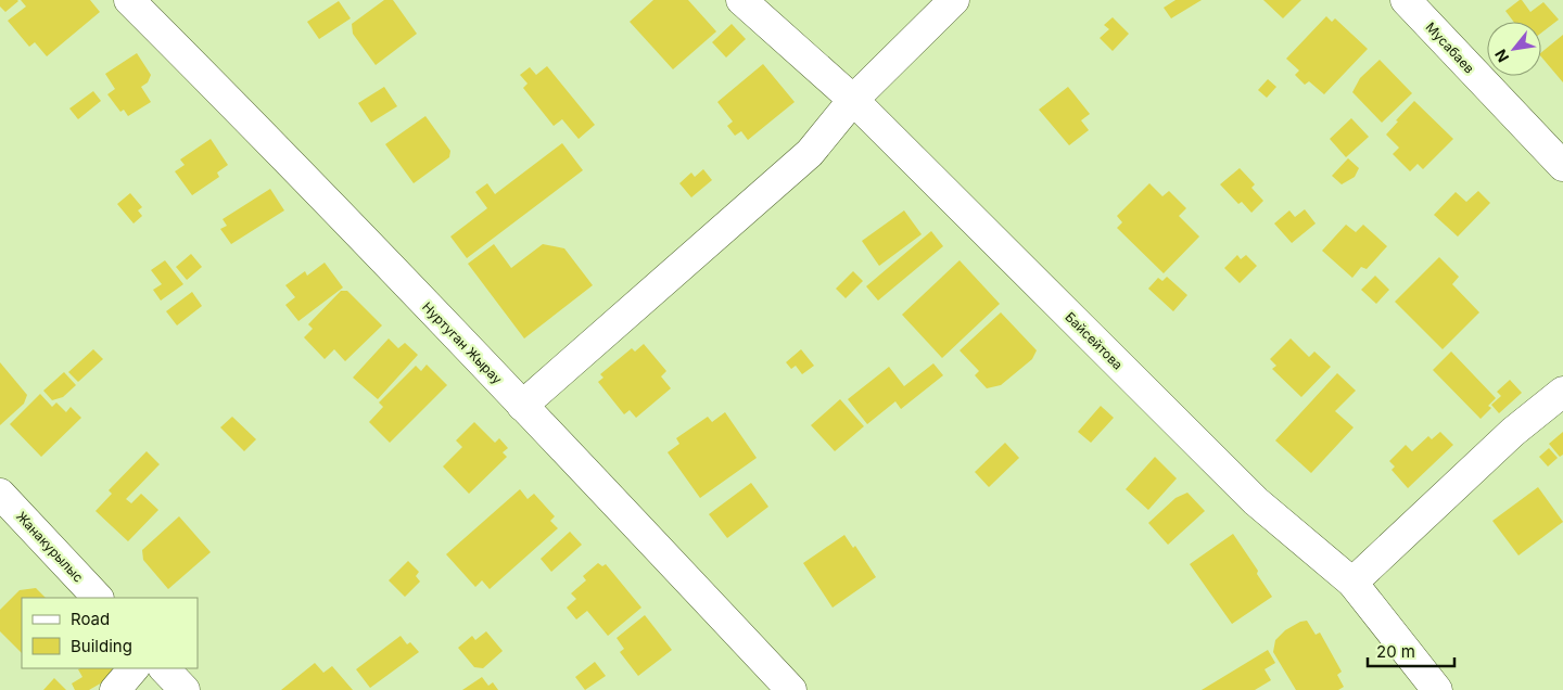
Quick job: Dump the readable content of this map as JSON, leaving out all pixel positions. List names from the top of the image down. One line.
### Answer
{"streets":{"street":["Мусабаев","Байсейтова","Нуртуган Жырау","Жанакурылыс"]},"legend":["Road","Building"],"scale_bar":"20 m","north":"bottom left"}
